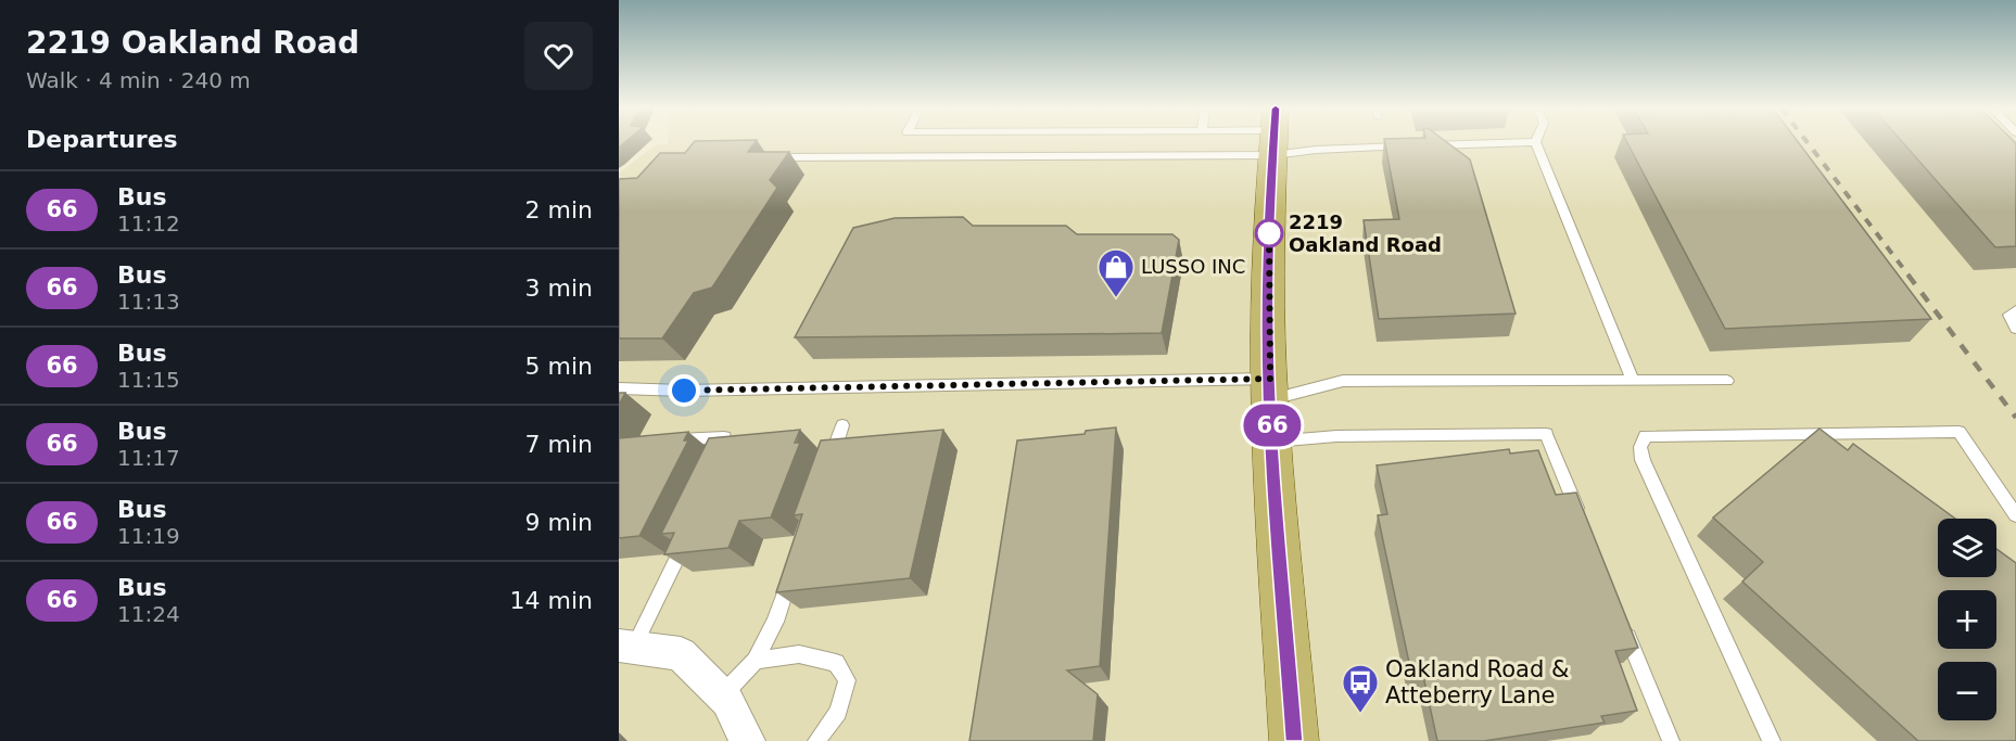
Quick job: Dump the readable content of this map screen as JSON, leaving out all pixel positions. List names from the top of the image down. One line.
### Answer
{"places":{"other":["2219 Oakland Road"],"shop":["LUSSO INC"],"bus stop":["Oakland Road & Atteberry Lane"]},"lines":["bus line 66"],"page":{"heading":[["2219 Oakland Road","Walk · 4 min · 240 m"],"Departures"],"on_map":"66","list":[{"mark":"66","name":"Bus","note":"11:12","value":"2 min"},{"mark":"66","name":"Bus","note":"11:13","value":"3 min"},{"mark":"66","name":"Bus","note":"11:15","value":"5 min"},{"mark":"66","name":"Bus","note":"11:17","value":"7 min"},{"mark":"66","name":"Bus","note":"11:19","value":"9 min"},{"mark":"66","name":"Bus","note":"11:24","value":"14 min"}],"map_buttons":["+","−"]}}
